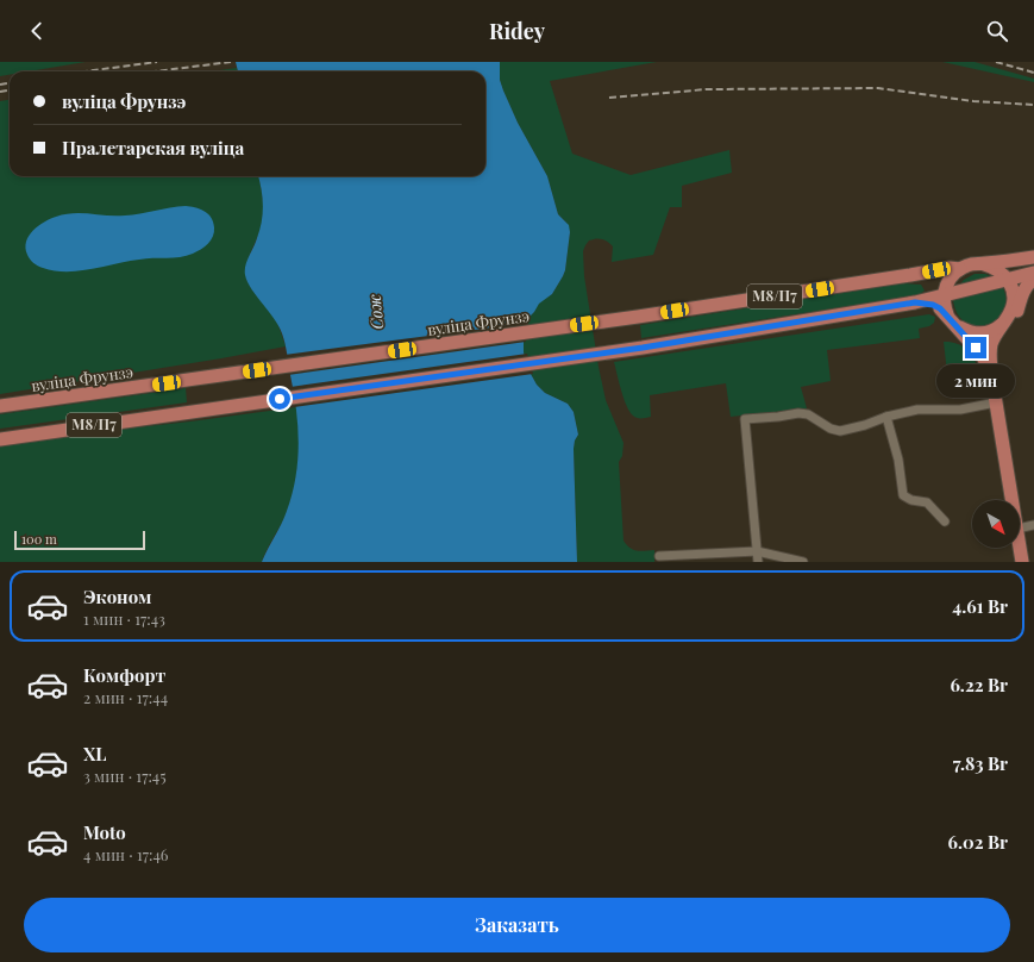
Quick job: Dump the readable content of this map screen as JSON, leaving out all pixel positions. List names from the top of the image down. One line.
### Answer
{"streets":{"main road":["М8/П7","вуліца Фрунзэ"]},"water":["Сож"],"scale_bar":"100 m","north":"bottom right","page":{"header":"Ridey","banner":["вуліца Фрунзэ","Пралетарская вуліца"],"bubble":"2 мин","scale":"100 m","list":[{"name":"Эконом","note":"1 мин · 17:43","value":"4.61 Br"},{"name":"Комфорт","note":"2 мин · 17:44","value":"6.22 Br"},{"name":"XL","note":"3 мин · 17:45","value":"7.83 Br"},{"name":"Moto","note":"4 мин · 17:46","value":"6.02 Br"}],"buttons":"Заказать"}}
